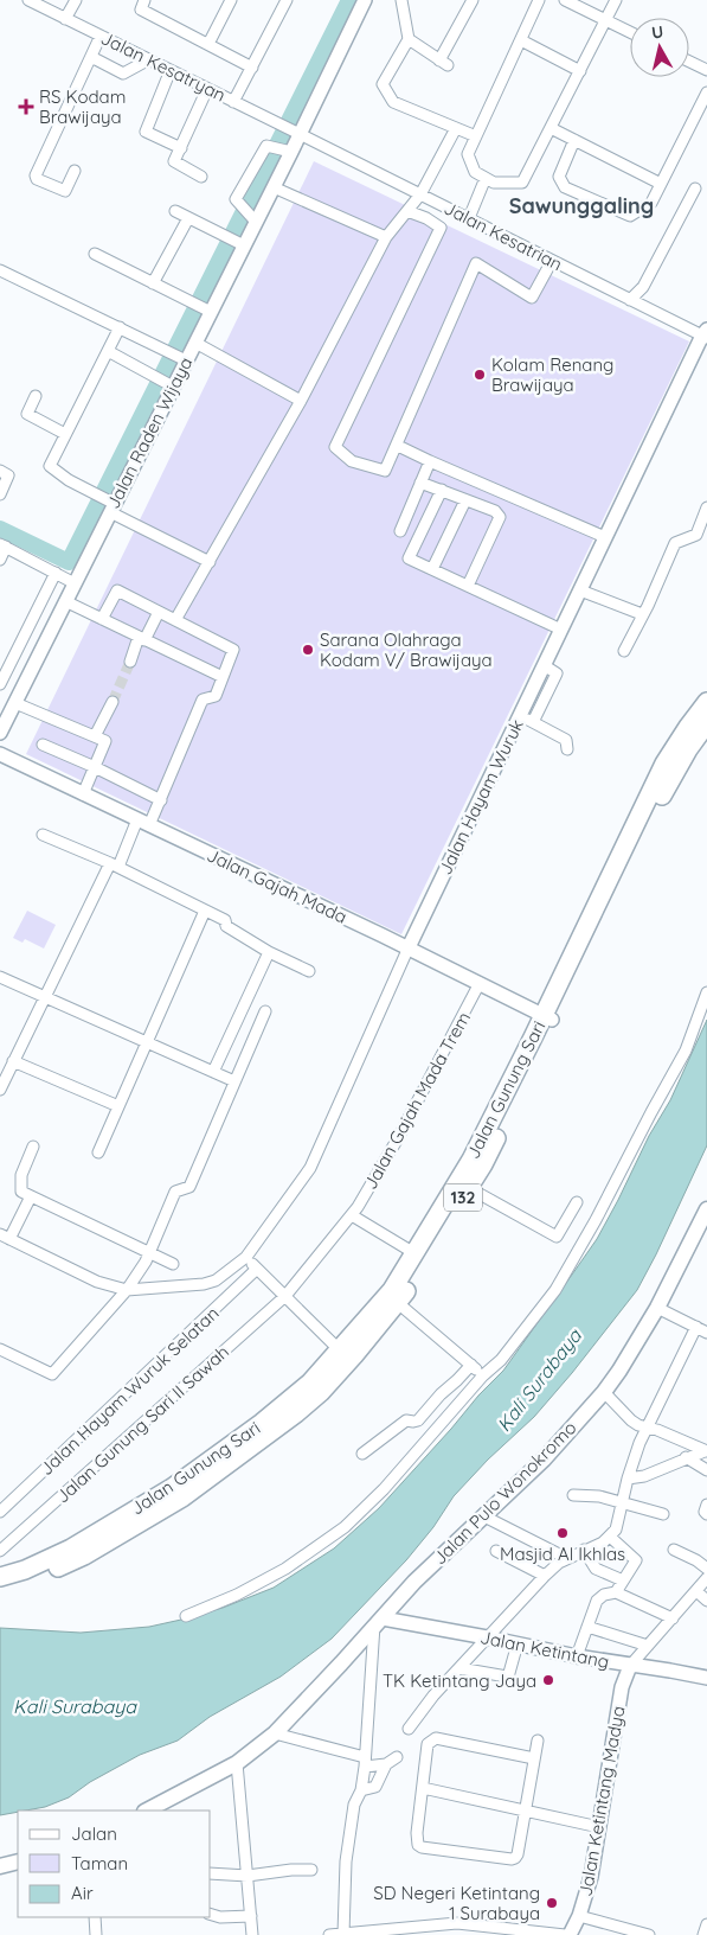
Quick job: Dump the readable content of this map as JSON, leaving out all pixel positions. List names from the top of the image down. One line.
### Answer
{"streets":{"main road":["Jalan Gunung Sari","132","Jalan Pulo Wonokromo"],"street":["Jalan Kesatryan","Jalan Kesatrian","Jalan Raden Wijaya","Jalan Hayam Wuruk","Jalan Gajah Mada","Jalan Gajah Mada Trem","Jalan Hayam Wuruk Selatan","Jalan Gunung Sari II Sawah","Jalan Ketintang","Jalan Ketintang Madya"]},"crossings":[["Jalan Kesatryan","Jalan Kesatrian"],["Jalan Kesatryan","Jalan Raden Wijaya"],["Jalan Kesatrian","Jalan Raden Wijaya"],["Jalan Kesatrian","Jalan Hayam Wuruk"],["Jalan Hayam Wuruk","Jalan Gajah Mada"],["Jalan Gajah Mada","Jalan Gunung Sari"],["Jalan Gajah Mada","Jalan Gajah Mada Trem"],["Jalan Gajah Mada Trem","Jalan Gunung Sari II Sawah"],["Jalan Pulo Wonokromo","Jalan Ketintang"],["Jalan Ketintang","Jalan Ketintang Madya"]],"districts":["Sawunggaling"],"water":["Kali Surabaya"],"places":{"health":["RS Kodam Brawijaya"],"other":["Kolam Renang Brawijaya","Sarana Olahraga Kodam V/ Brawijaya","Masjid Al Ikhlas","TK Ketintang Jaya","SD Negeri Ketintang 1 Surabaya"]},"legend":["Jalan","Taman","Air"],"north":"top"}
